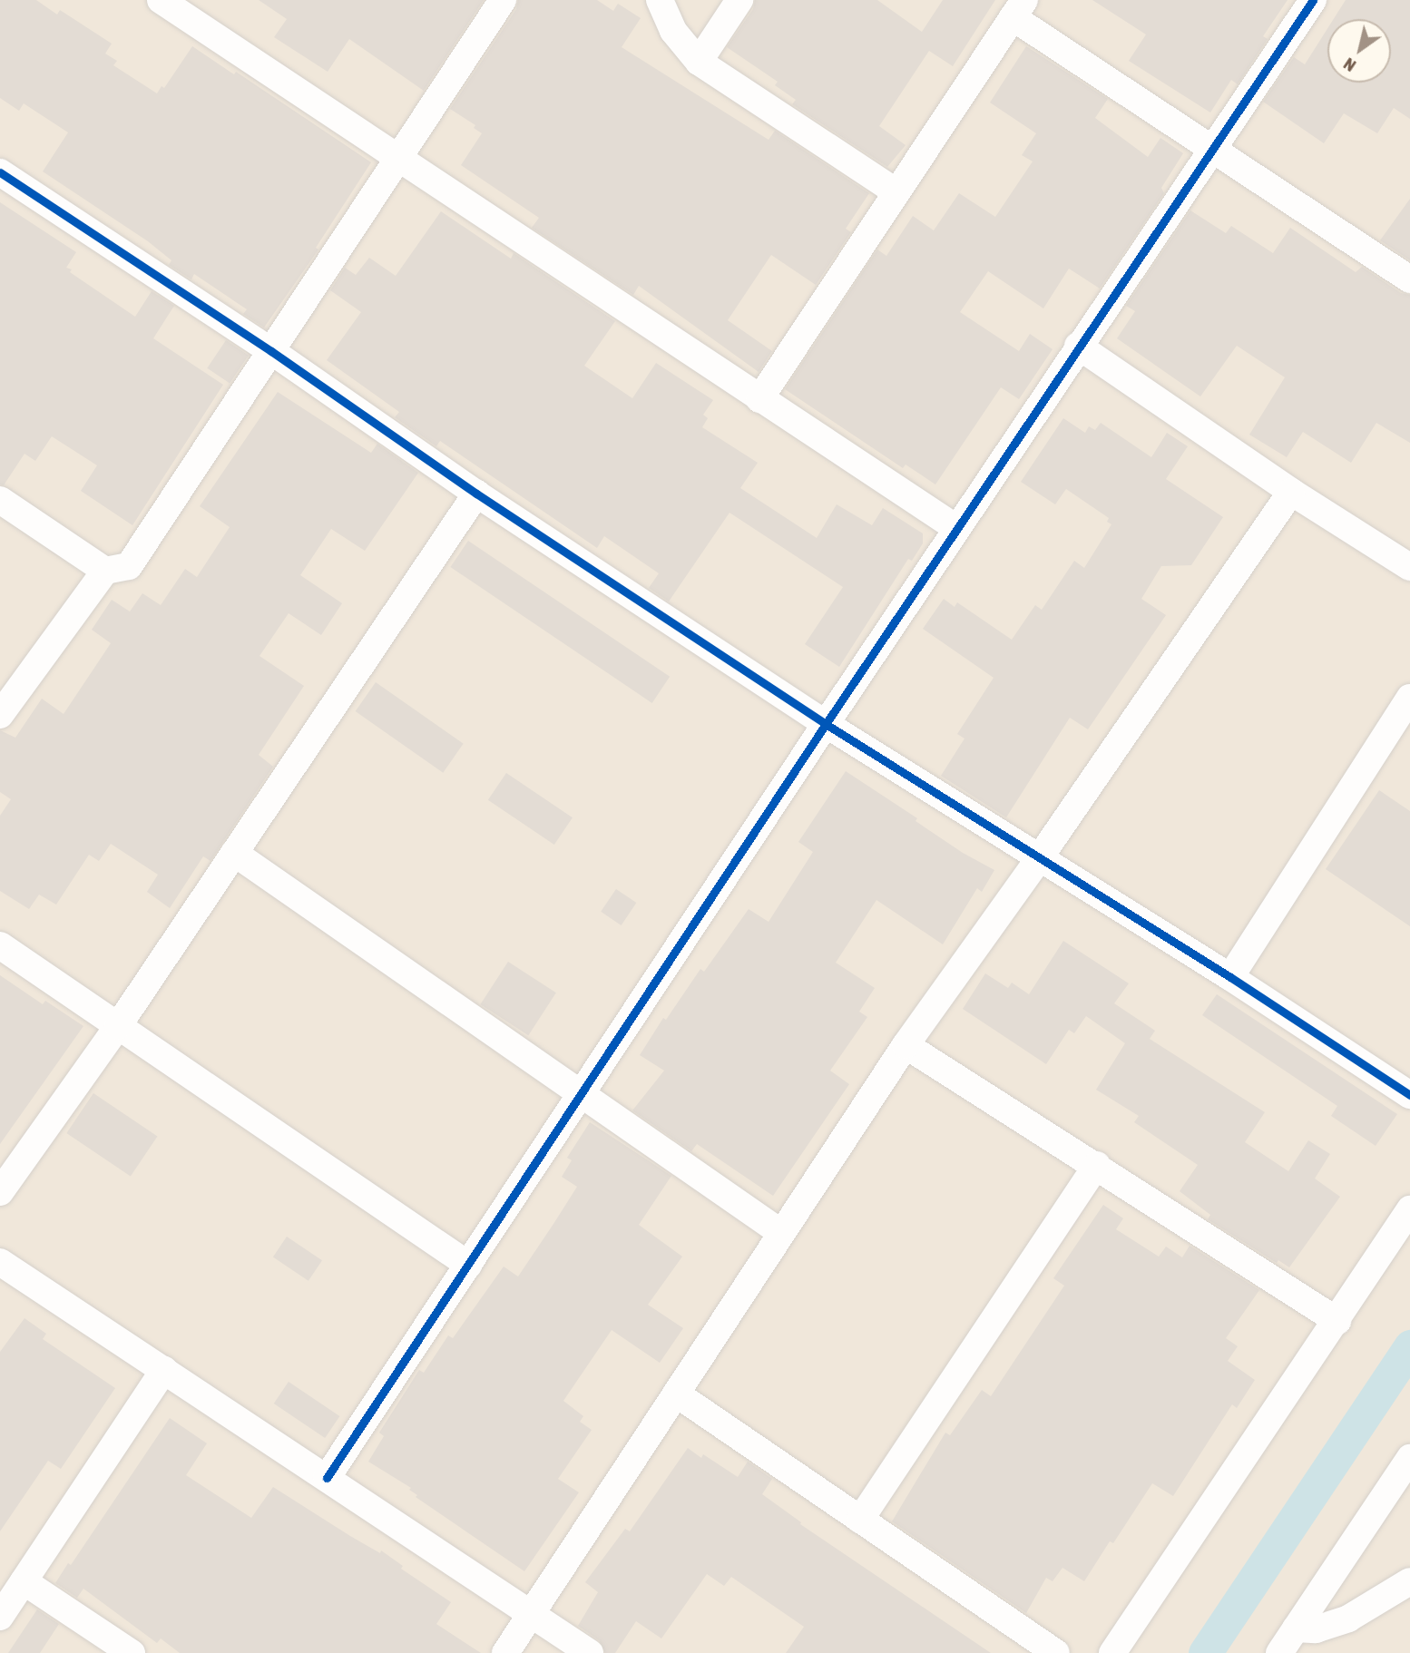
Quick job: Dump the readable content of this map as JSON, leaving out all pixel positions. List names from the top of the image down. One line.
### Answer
{"north":"bottom left"}
